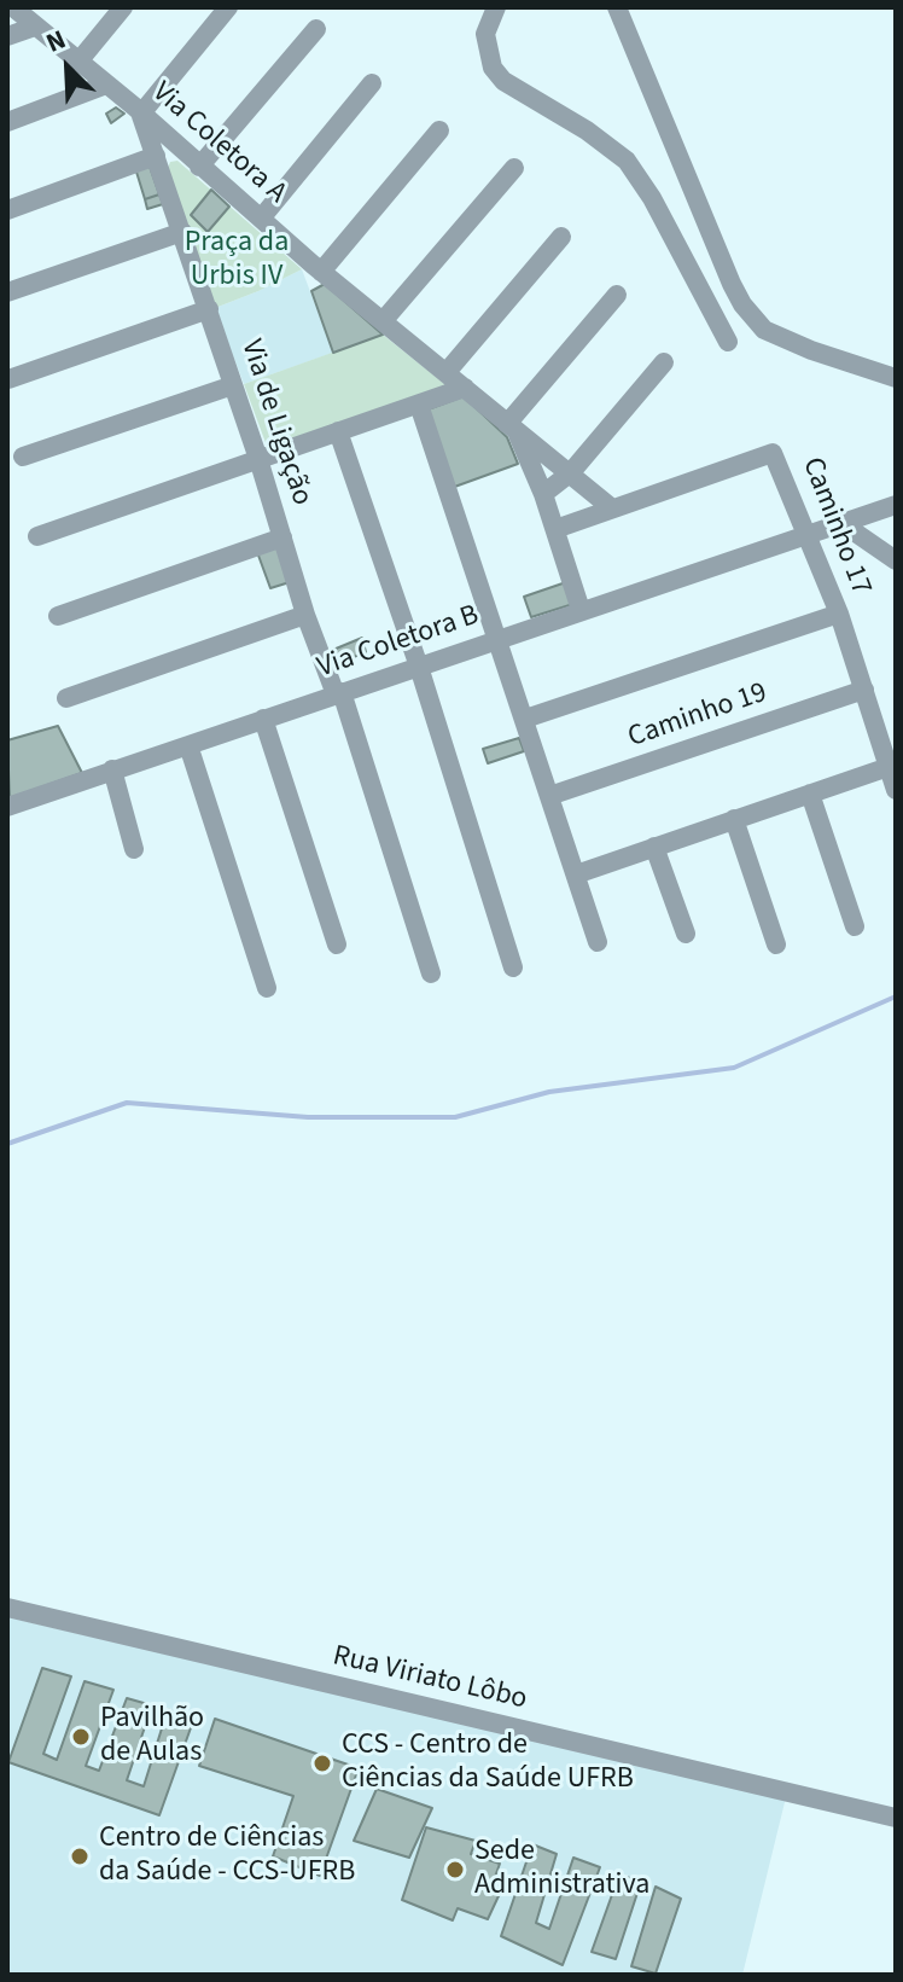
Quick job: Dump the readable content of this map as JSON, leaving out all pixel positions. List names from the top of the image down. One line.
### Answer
{"streets":{"street":["Via Coletora A","Via de Ligação","Caminho 17","Via Coletora B","Caminho 19","Rua Viriato Lôbo"]},"crossings":[["Via Coletora A","Via de Ligação"],["Via Coletora A","Caminho 17"],["Via Coletora A","Via Coletora B"],["Via de Ligação","Via Coletora B"],["Caminho 17","Via Coletora B"],["Caminho 17","Caminho 19"]],"parks":["Praça da Urbis IV"],"places":["Pavilhão de Aulas","CCS - Centro de Ciências da Saúde UFRB","Centro de Ciências da Saúde - CCS-UFRB","Sede Administrativa"],"north":"top left"}
